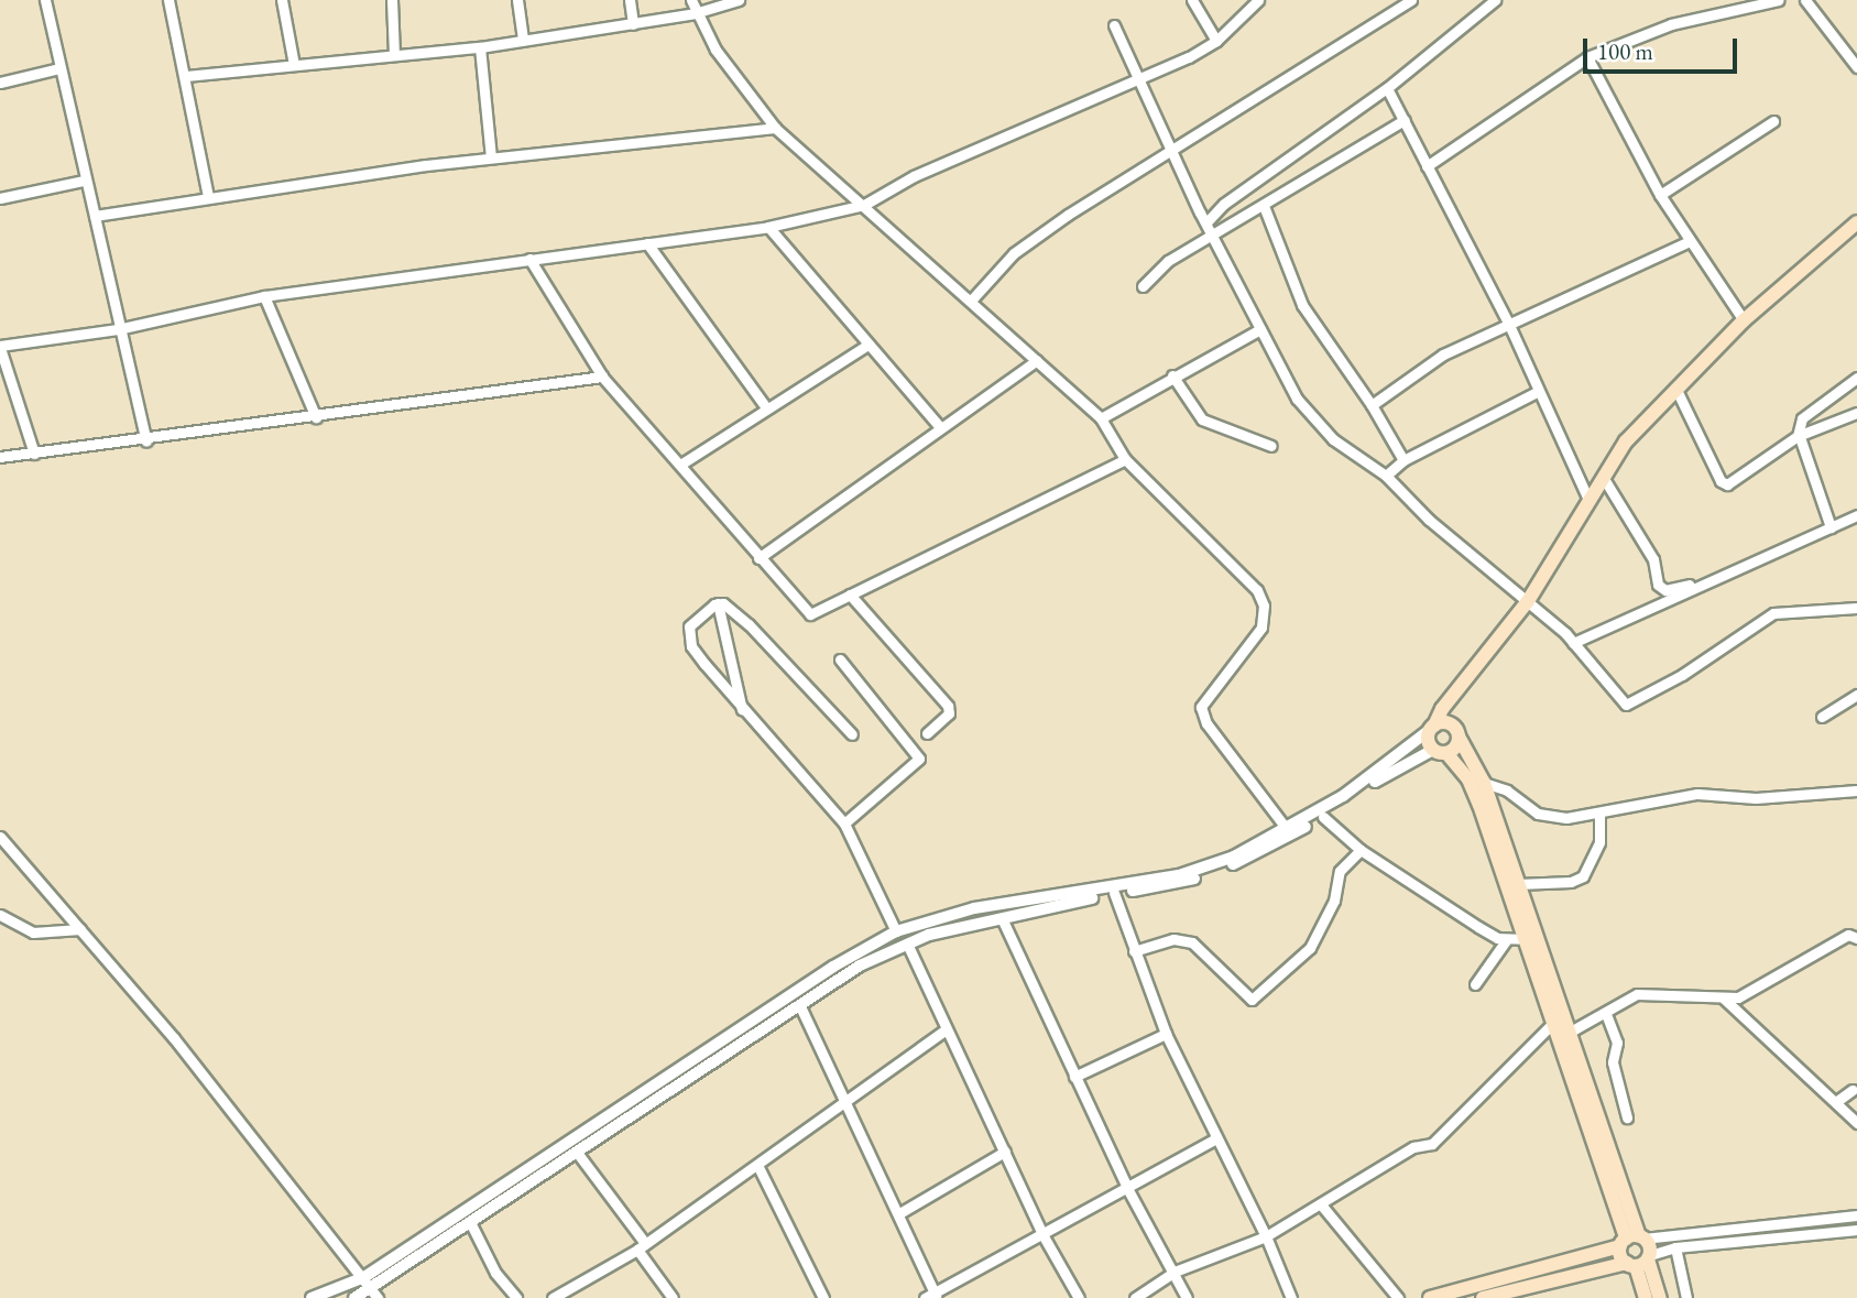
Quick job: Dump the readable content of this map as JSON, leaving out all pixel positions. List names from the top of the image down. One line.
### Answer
{"scale_bar":"100 m"}
